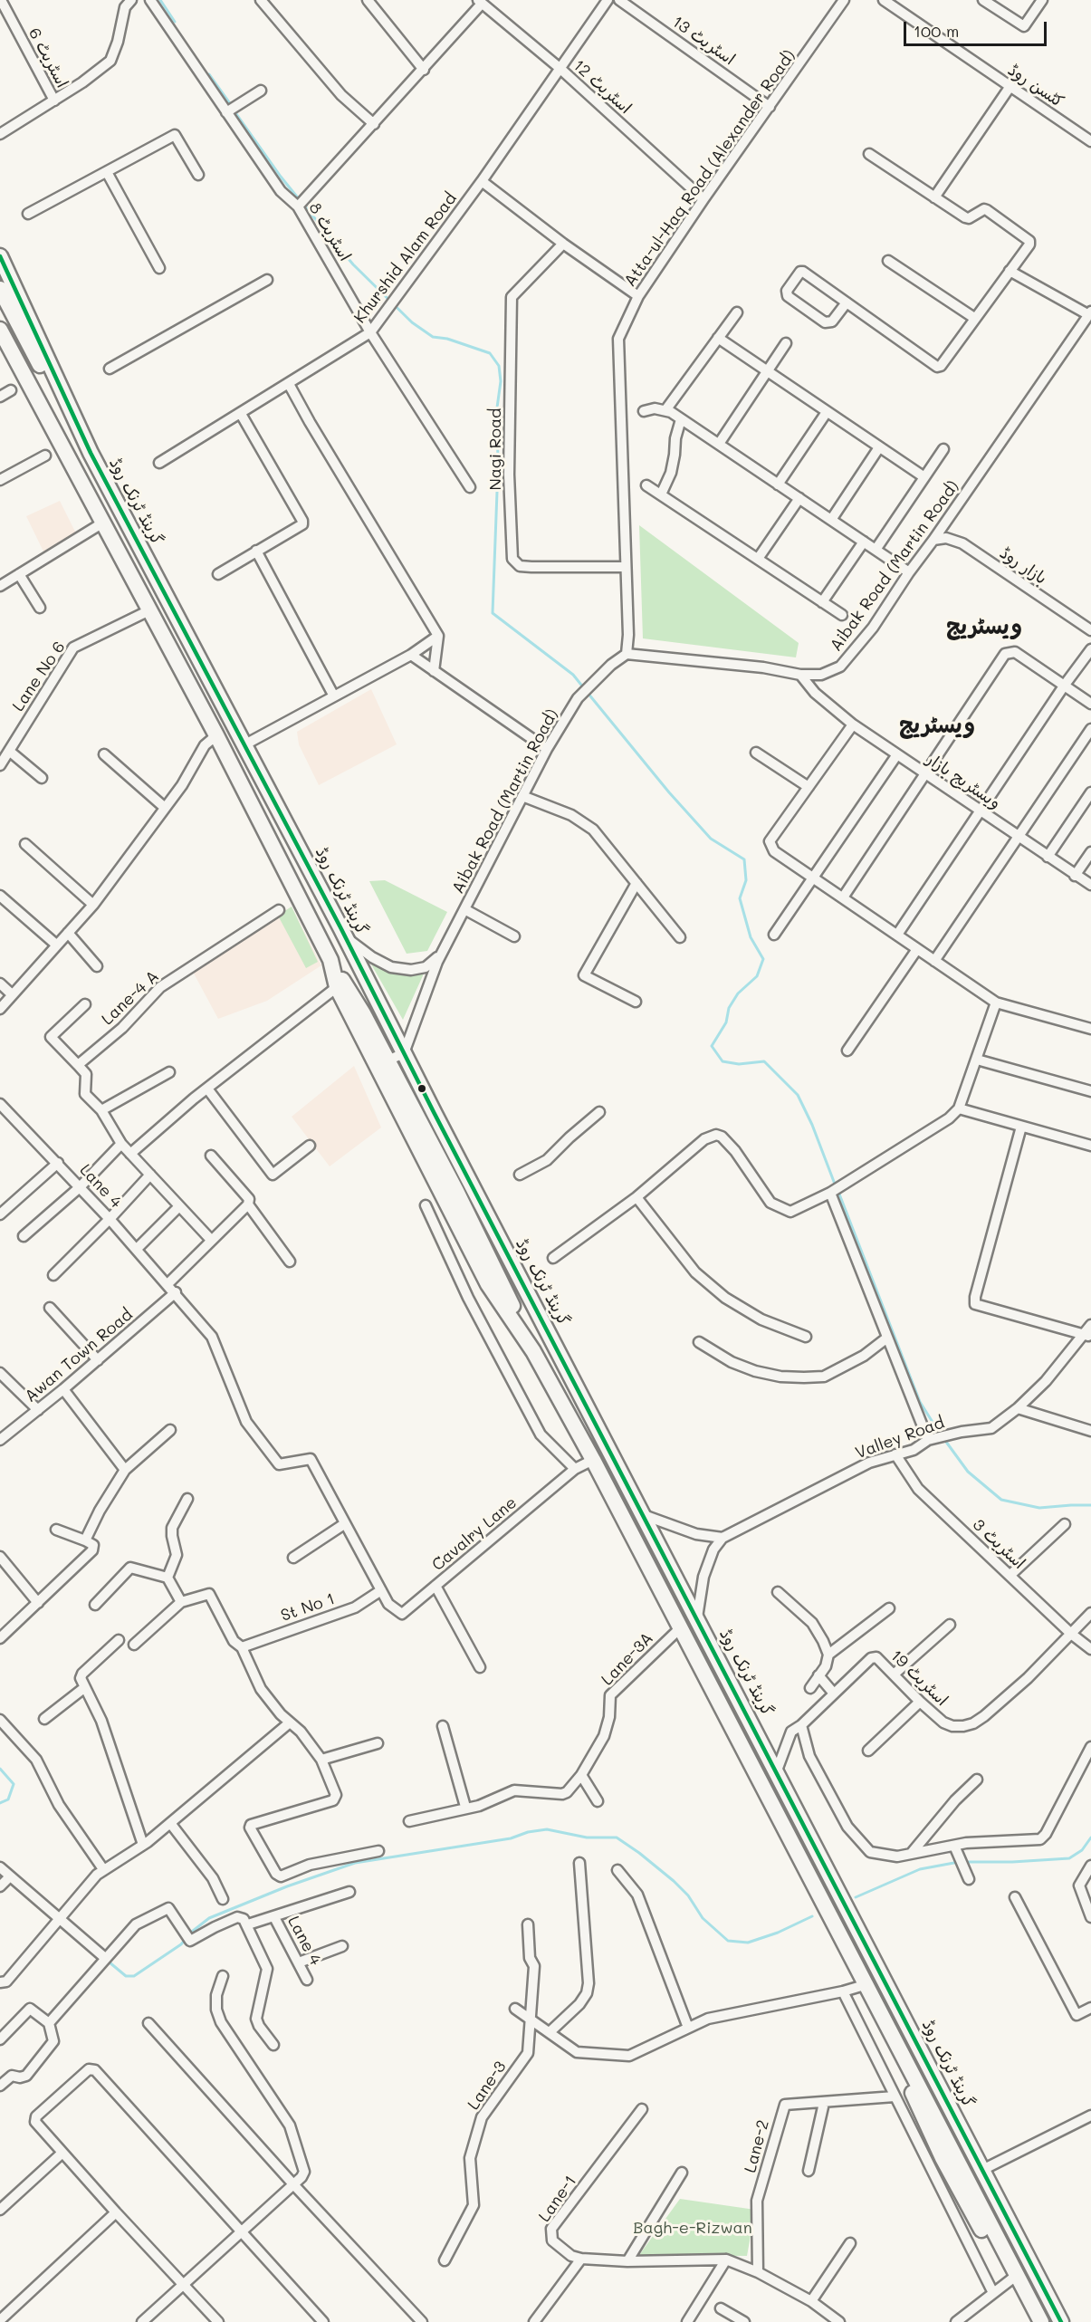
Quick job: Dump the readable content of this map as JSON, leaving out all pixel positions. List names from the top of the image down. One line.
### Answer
{"streets":{"highway":["گرینڈ ٹرنک روڈ"],"street":["اسٹریٹ 13","اسٹریٹ 6","کٹسن روڈ","اسٹریٹ 12","Atta-ul-Haq Road (Alexander Road)","اسٹریٹ 8","Khurshid Alam Road","Nagi Road","Aibak Road (Martin Road)","بازار روڈ","Lane No 6","ویسٹریج بازار","Lane-4 A","Lane 4","Awan Town Road","Valley Road","Cavalry Lane","اسٹریٹ 3","St No 1","Lane-3A","اسٹریٹ 19","Lane-3","Lane-2","Lane-1"]},"crossings":[["اسٹریٹ 13","Atta-ul-Haq Road (Alexander Road)"],["اسٹریٹ 12","Atta-ul-Haq Road (Alexander Road)"],["اسٹریٹ 12","Khurshid Alam Road"],["Atta-ul-Haq Road (Alexander Road)","Nagi Road"],["Atta-ul-Haq Road (Alexander Road)","Aibak Road (Martin Road)"],["اسٹریٹ 8","Khurshid Alam Road"],["گرینڈ ٹرنک روڈ","Aibak Road (Martin Road)"],["گرینڈ ٹرنک روڈ","اسٹریٹ 19"],["Aibak Road (Martin Road)","بازار روڈ"],["Aibak Road (Martin Road)","ویسٹریج بازار"],["Lane 4","Awan Town Road"],["Valley Road","اسٹریٹ 3"],["Cavalry Lane","St No 1"],["اسٹریٹ 3","اسٹریٹ 19"],["Lane-2","Lane-1"]],"districts":["ویسٹریج","ویسٹریج"],"parks":["Bagh-e-Rizwan"],"scale_bar":"100 m"}
